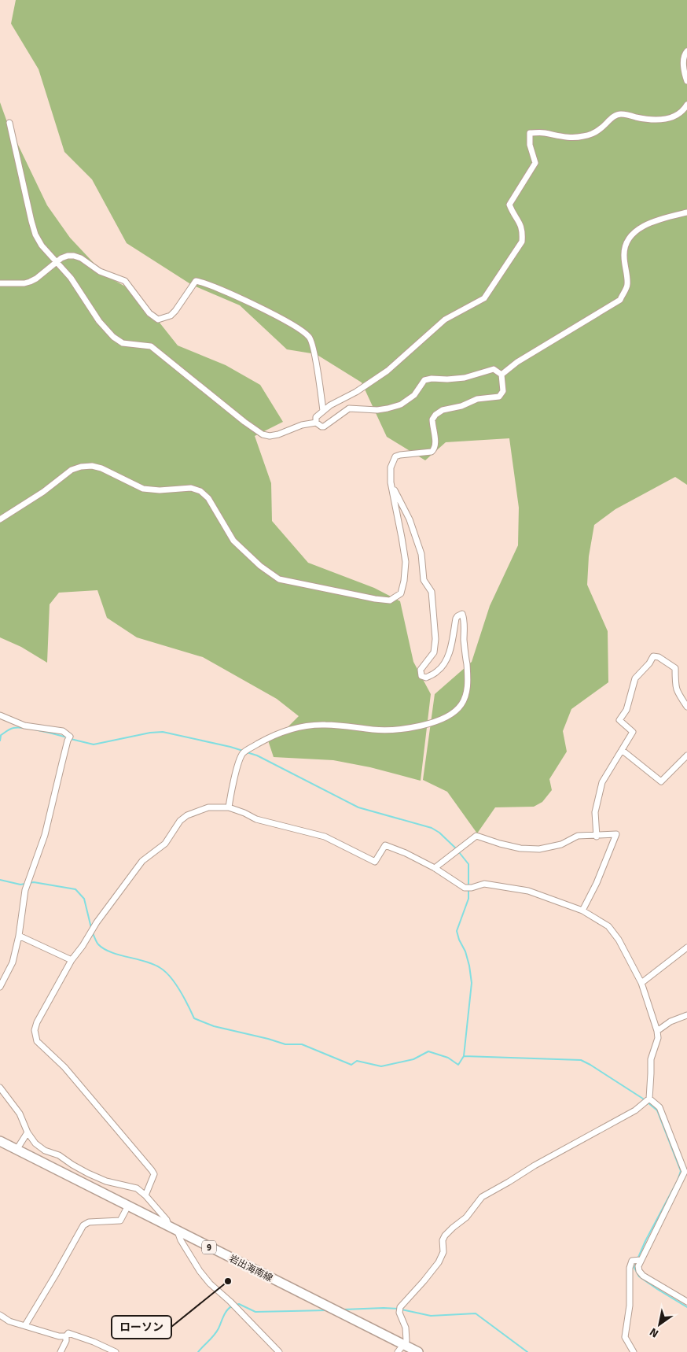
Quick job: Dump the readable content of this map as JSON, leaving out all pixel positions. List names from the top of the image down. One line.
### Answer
{"streets":{"main road":["9","岩出海南線"]},"places":["ローソン"],"north":"bottom left"}
